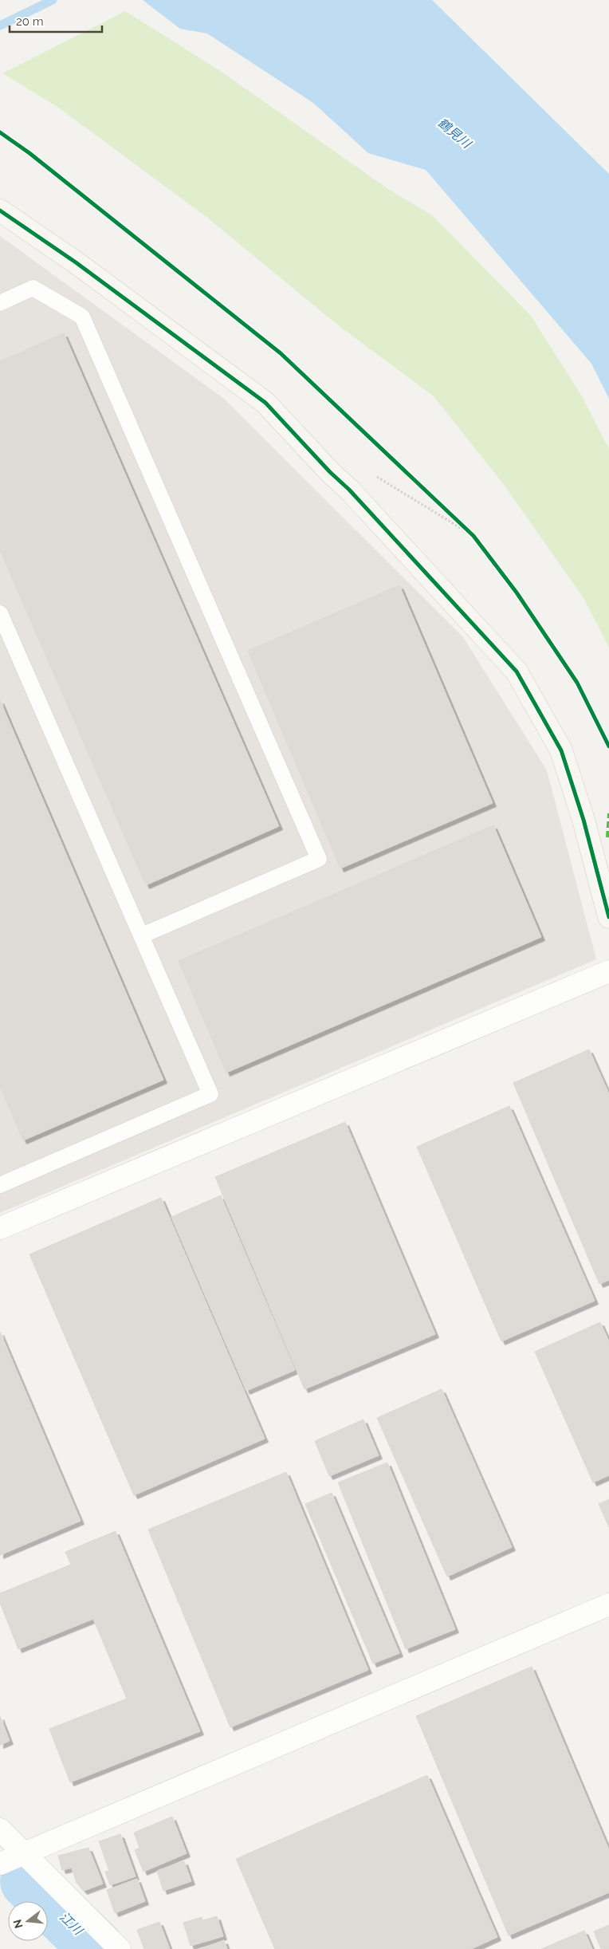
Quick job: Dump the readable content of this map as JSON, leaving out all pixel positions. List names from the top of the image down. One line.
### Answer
{"water":["鶴見川","江川"],"scale_bar":"20 m","north":"left"}
